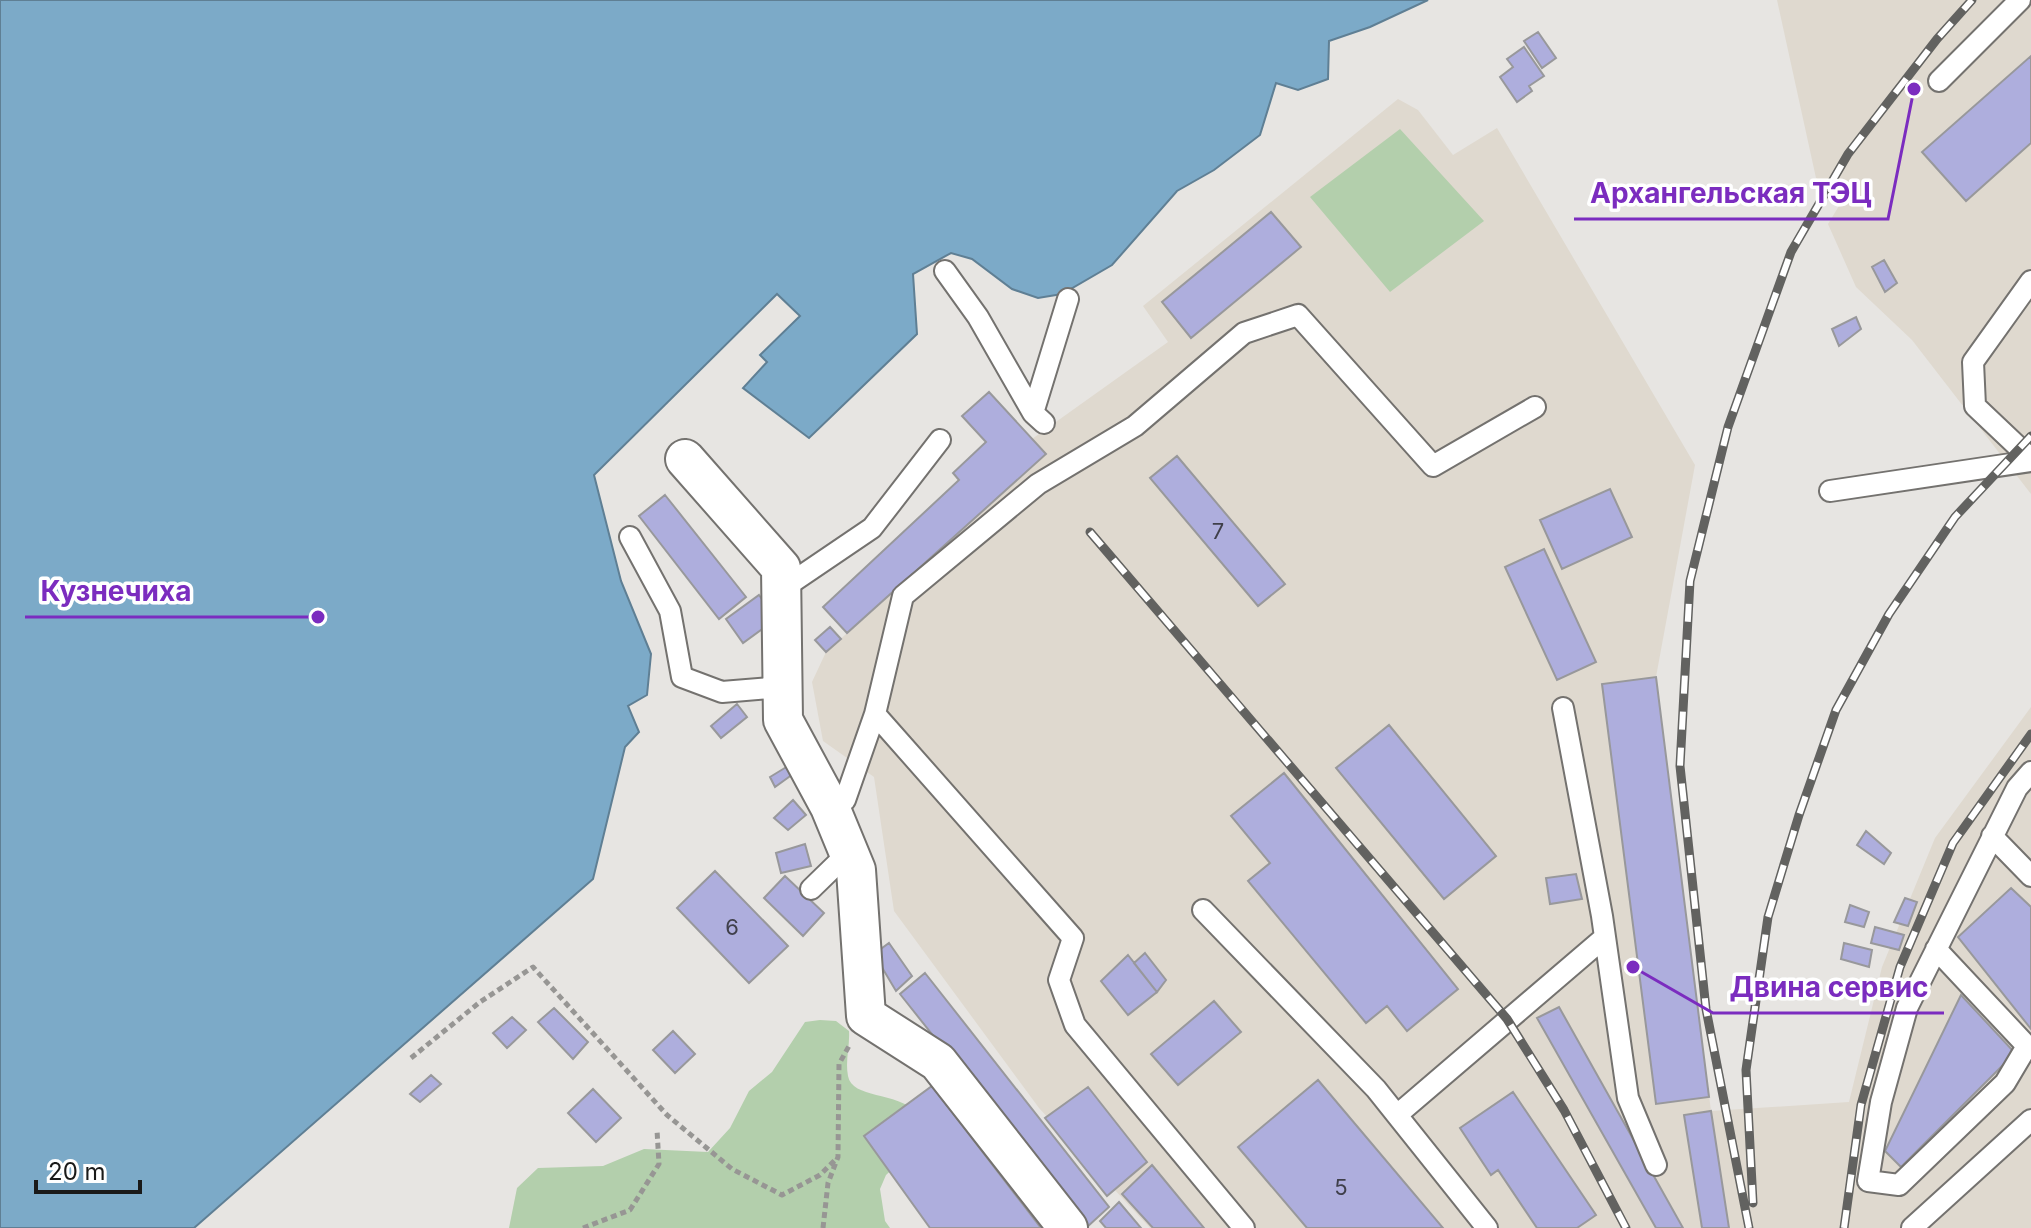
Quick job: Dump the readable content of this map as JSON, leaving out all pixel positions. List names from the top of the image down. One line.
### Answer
{"places":["Архангельская ТЭЦ","Кузнечиха","Двина сервис"],"house_numbers":["7","6","5"],"scale_bar":"20 m"}
